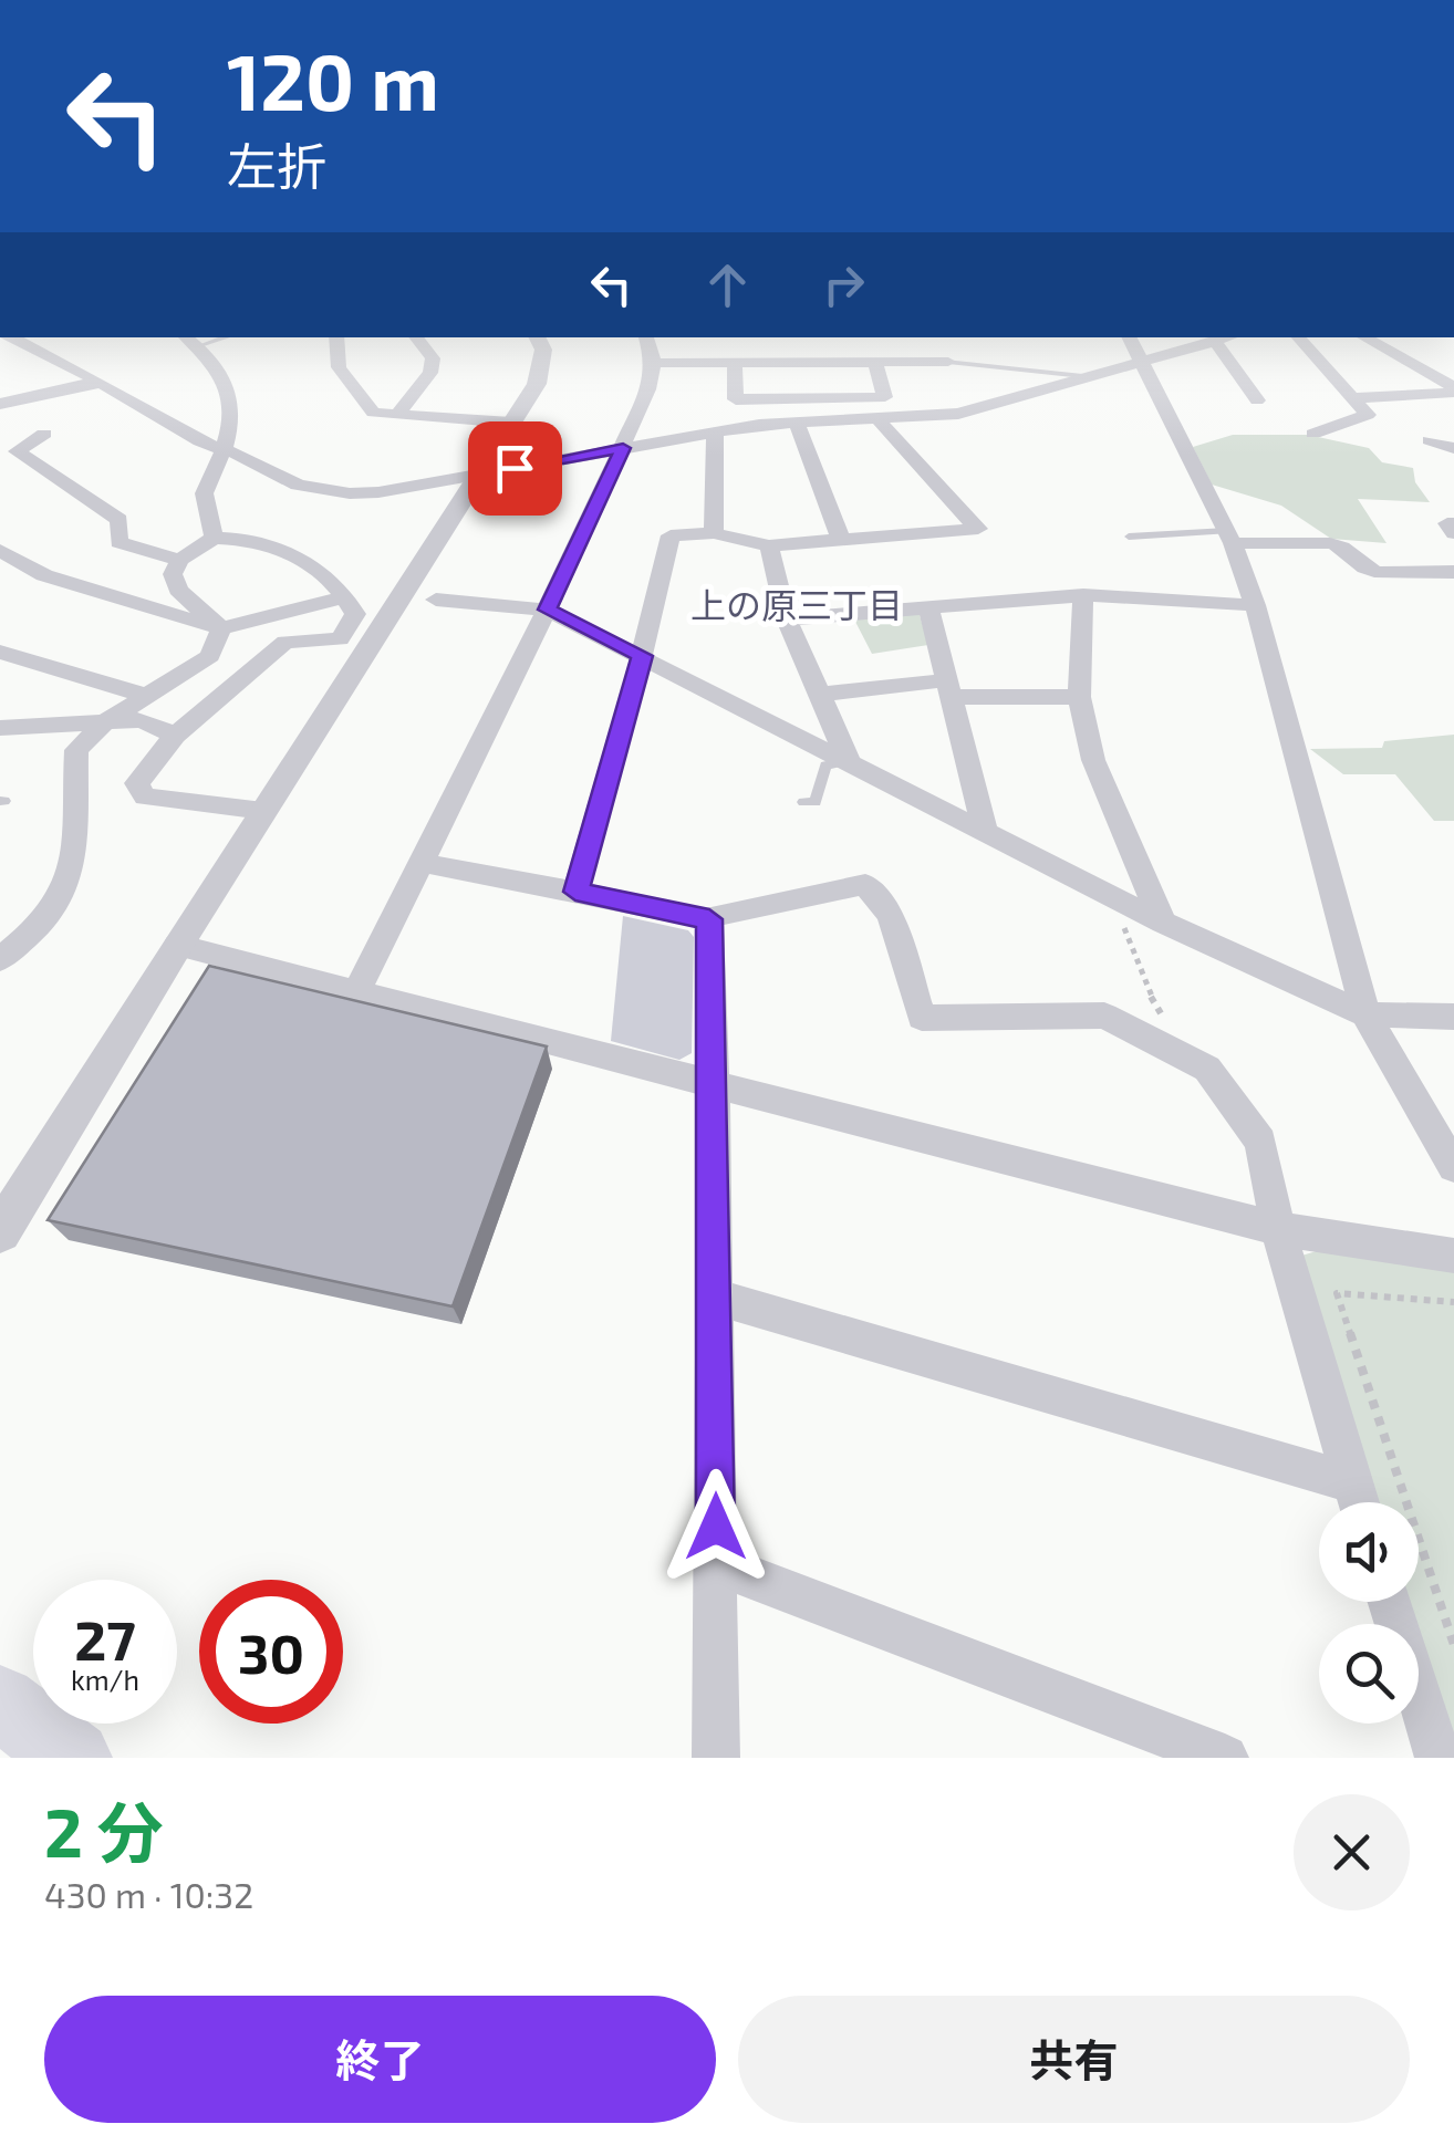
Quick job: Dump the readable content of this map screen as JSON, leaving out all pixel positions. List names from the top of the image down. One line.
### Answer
{"districts":["上の原三丁目"],"page":{"turn":["120 m","左折"],"speed":"27 km/h","limit":"30","heading":["2 分","430 m · 10:32"],"buttons":["終了","共有"]}}
